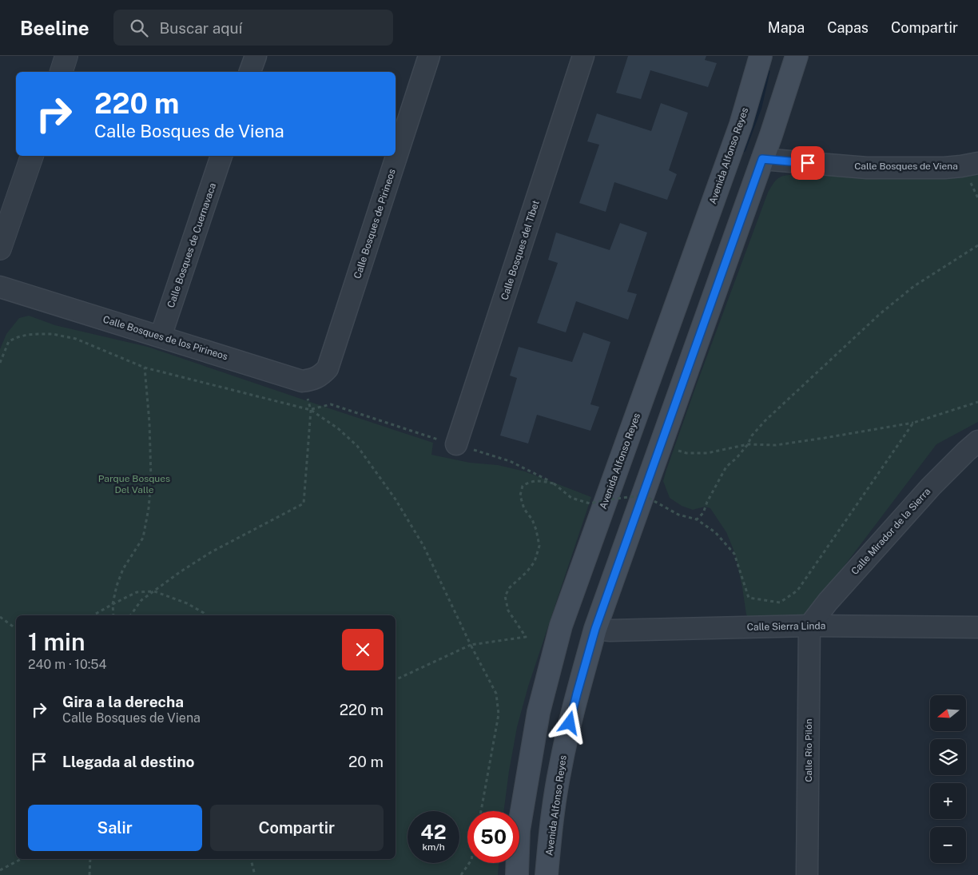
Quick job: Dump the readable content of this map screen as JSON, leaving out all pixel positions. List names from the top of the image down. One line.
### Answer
{"streets":{"main road":["Avenida Alfonso Reyes"],"street":["Calle Bosques de Viena","Calle Bosques de Pirineos","Calle Bosques de Cuernavaca","Calle Bosques del Tíbet","Calle Bosques de los Pirineos","Calle Mirador de la Sierra","Calle Sierra Linda","Calle Río Pilón"]},"crossings":[["Avenida Alfonso Reyes","Calle Bosques de Viena"],["Avenida Alfonso Reyes","Calle Sierra Linda"],["Calle Bosques de Pirineos","Calle Bosques de los Pirineos"],["Calle Bosques de Cuernavaca","Calle Bosques de los Pirineos"],["Calle Mirador de la Sierra","Calle Sierra Linda"],["Calle Mirador de la Sierra","Calle Río Pilón"],["Calle Sierra Linda","Calle Río Pilón"]],"parks":["Parque Bosques Del Valle"],"north":"left","page":{"header":"Beeline","search":"Buscar aquí","nav":["Mapa","Capas","Compartir"],"turn":["220 m","Calle Bosques de Viena"],"heading":["1 min","240 m · 10:54"],"list":[{"name":"Gira a la derecha","note":"Calle Bosques de Viena","value":"220 m"},{"name":"Llegada al destino","value":"20 m"}],"map_buttons":["+","−"],"buttons":["Salir","Compartir"],"speed":"42 km/h","limit":"50"}}
